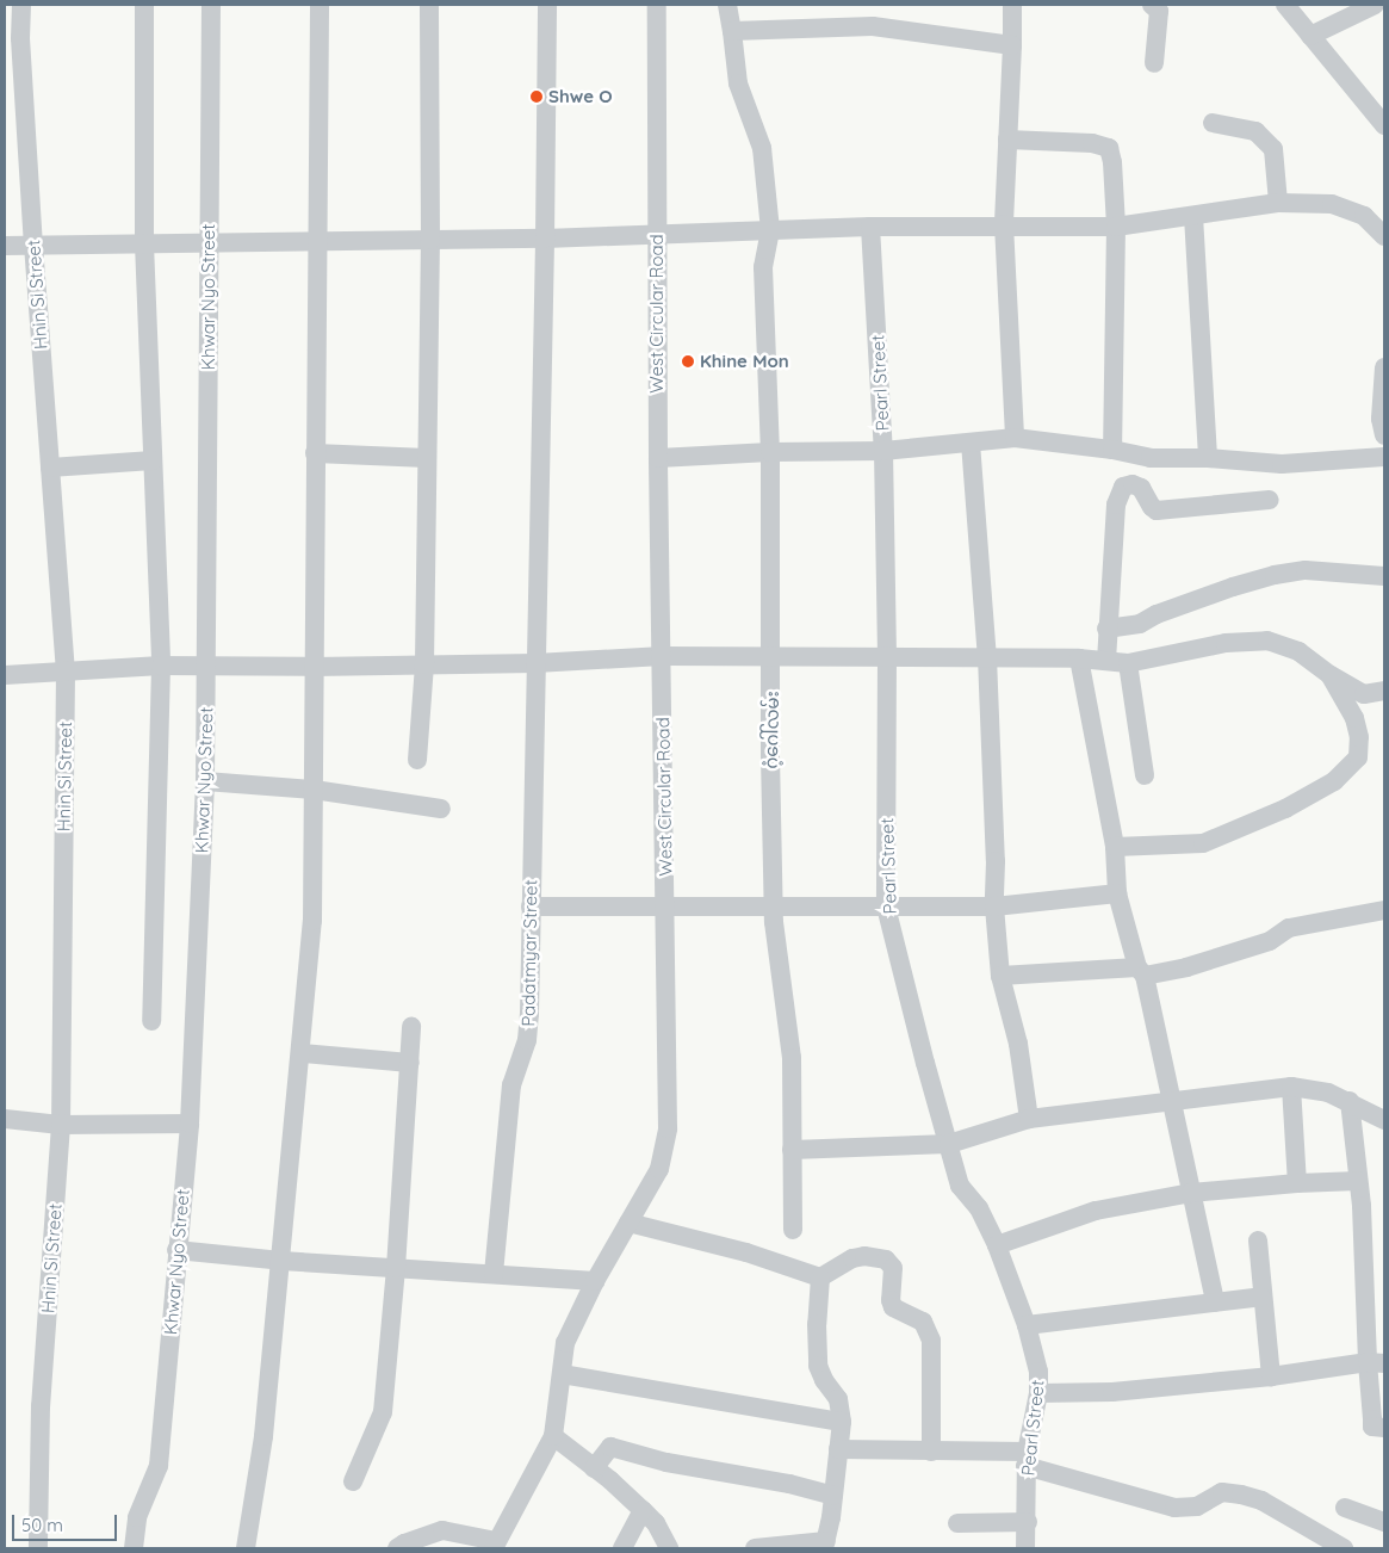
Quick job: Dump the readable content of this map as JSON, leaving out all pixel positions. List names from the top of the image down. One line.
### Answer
{"streets":{"street":["Hnin Si Street","Khwar Nyo Street","West Circular Road","Pearl Street","ဂံ့ဂေါ်လမ်း","Padatmyar Street"]},"places":["Shwe O","Khine Mon"],"scale_bar":"50 m"}
